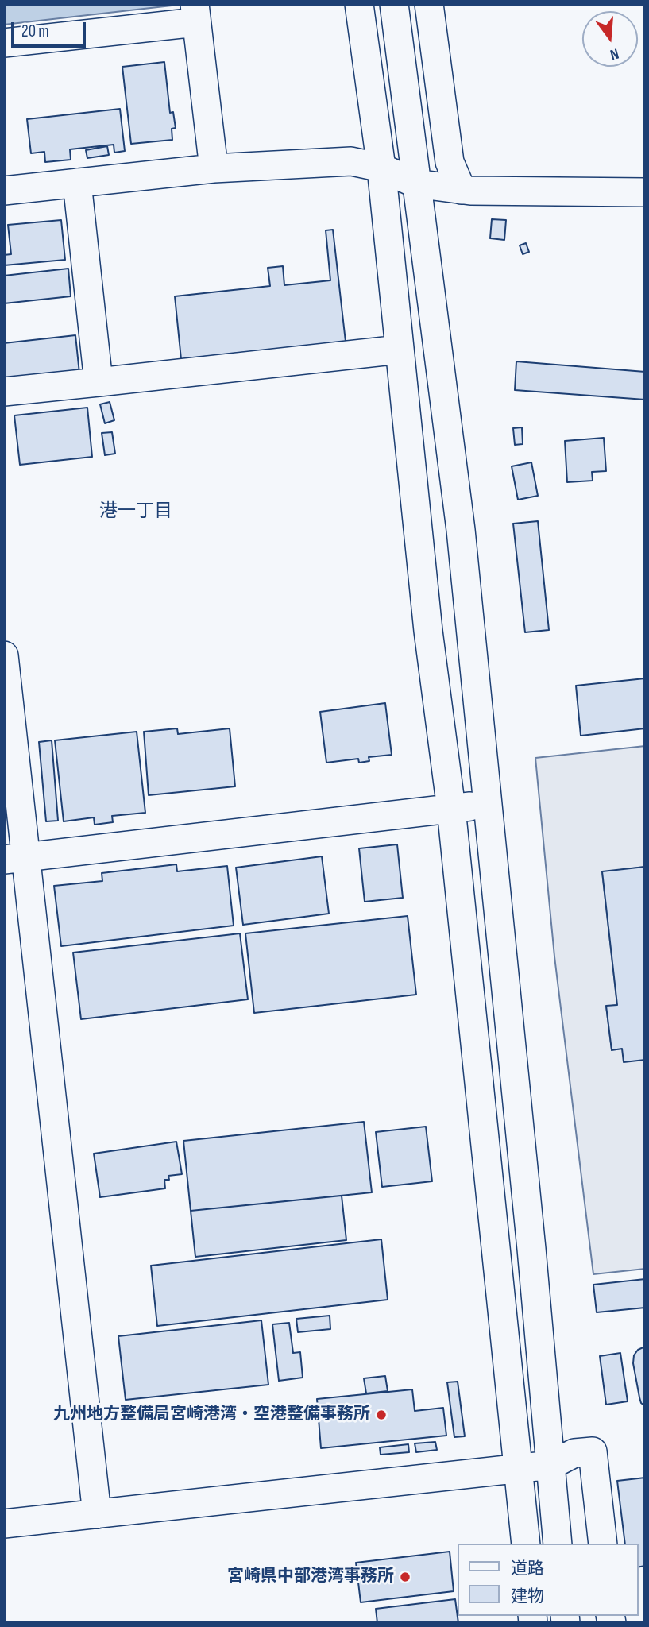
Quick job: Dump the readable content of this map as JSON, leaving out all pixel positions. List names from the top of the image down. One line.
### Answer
{"districts":["港一丁目"],"places":["九州地方整備局宮崎港湾・空港整備事務所","宮崎県中部港湾事務所"],"legend":["道路","建物"],"scale_bar":"20 m","north":"bottom"}
